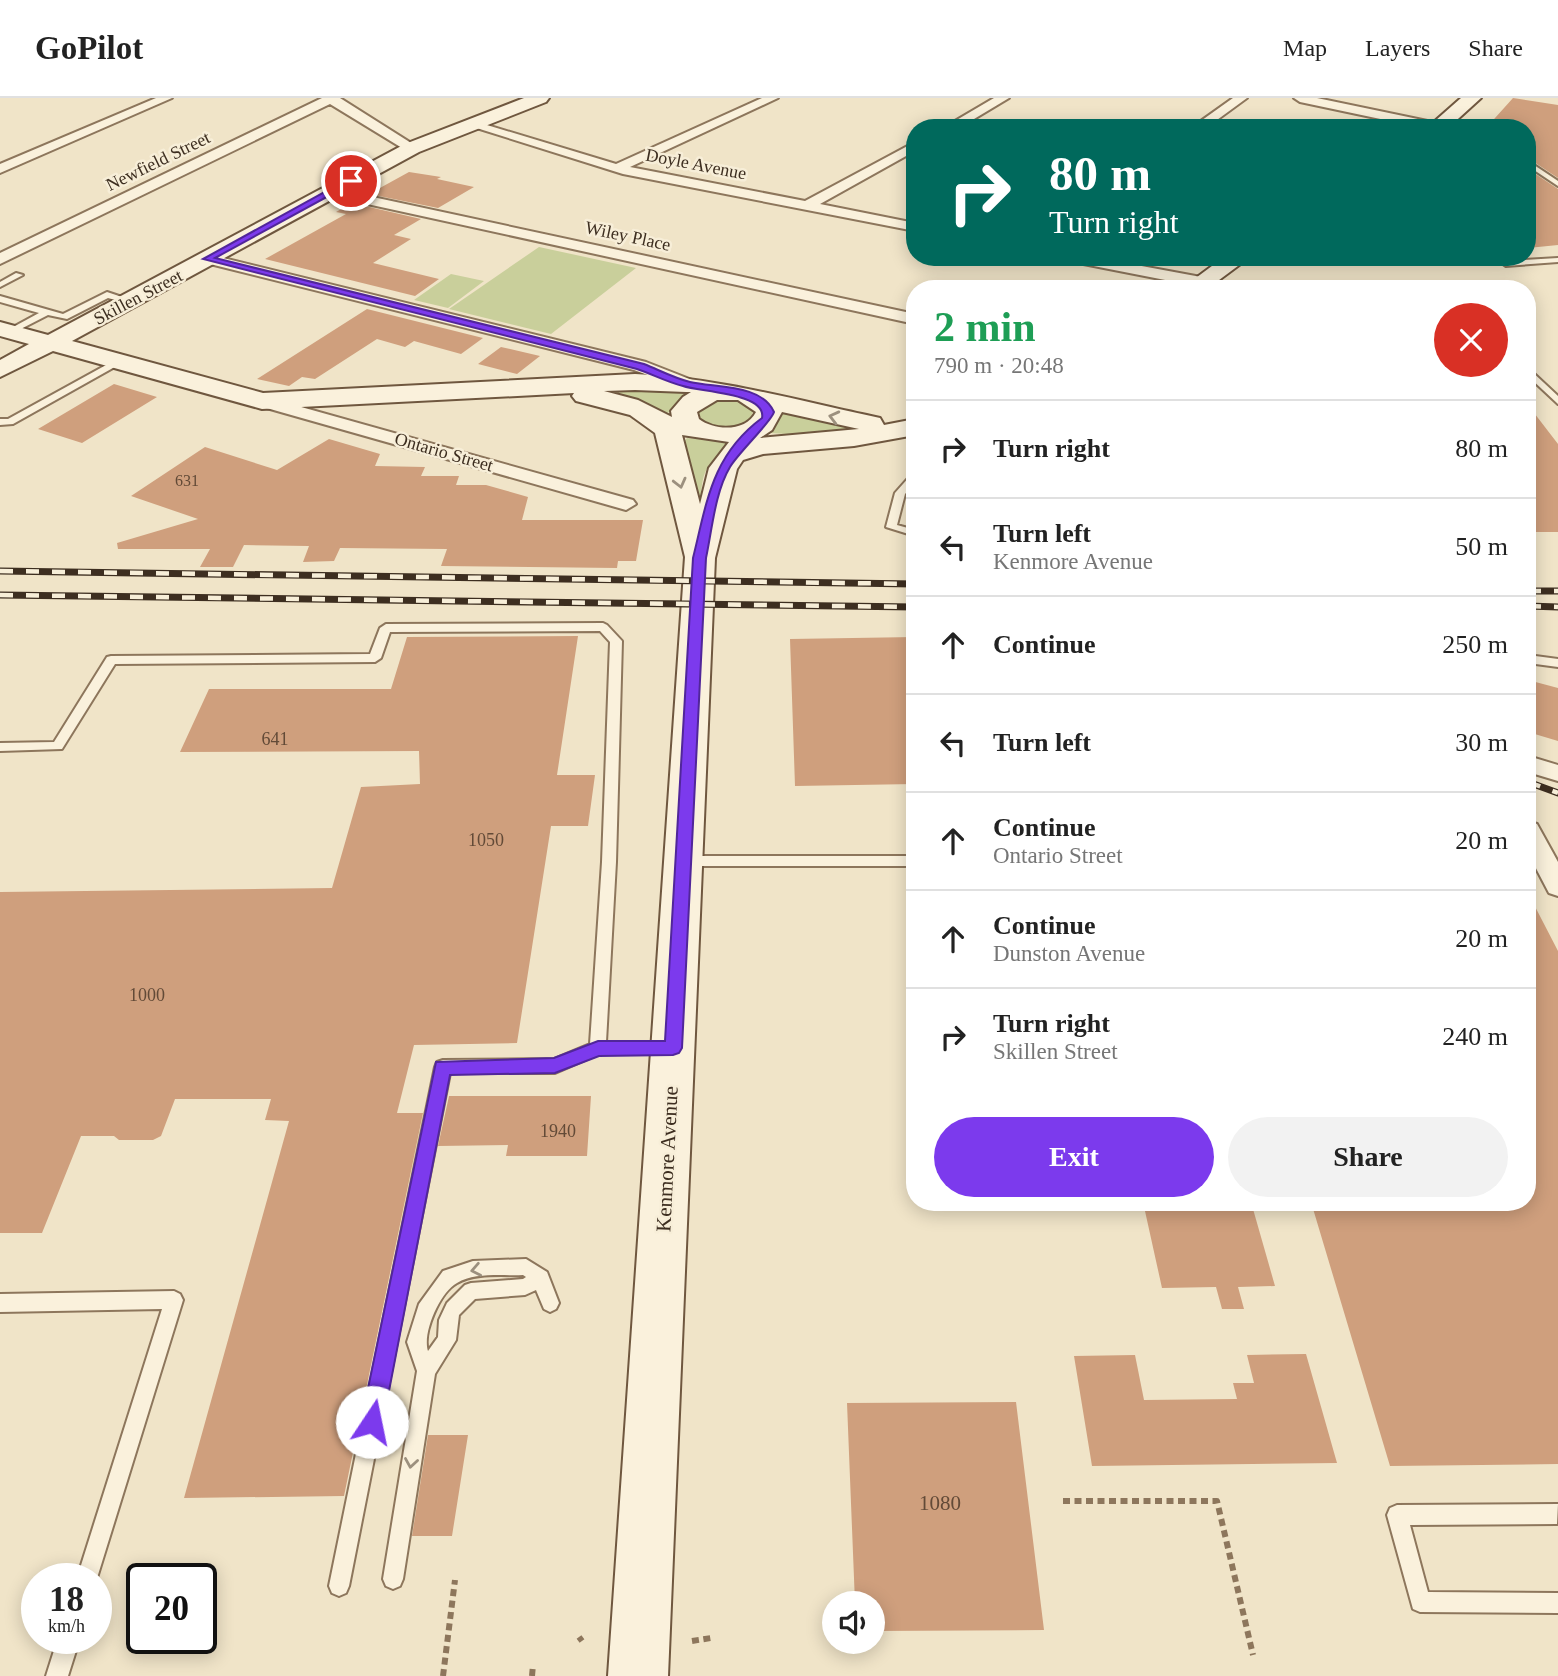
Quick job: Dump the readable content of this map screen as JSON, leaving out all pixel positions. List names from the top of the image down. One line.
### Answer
{"streets":{"street":["Newfield Street","Doyle Avenue","Wiley Place","Skillen Street","Ontario Street","Kenmore Avenue"]},"crossings":[["Doyle Avenue","Skillen Street"],["Wiley Place","Skillen Street"],["Skillen Street","Ontario Street"],["Ontario Street","Kenmore Avenue"]],"house_numbers":["631","641","1050","1000","1940","1080"],"page":{"header":"GoPilot","nav":["Map","Layers","Share"],"turn":["80 m","Turn right"],"heading":["2 min","790 m · 20:48"],"list":[{"name":"Turn right","value":"80 m"},{"name":"Turn left","note":"Kenmore Avenue","value":"50 m"},{"name":"Continue","value":"250 m"},{"name":"Turn left","value":"30 m"},{"name":"Continue","note":"Ontario Street","value":"20 m"},{"name":"Continue","note":"Dunston Avenue","value":"20 m"},{"name":"Turn right","note":"Skillen Street","value":"240 m"}],"buttons":["Exit","Share"],"speed":"18 km/h","limit":"20"}}
